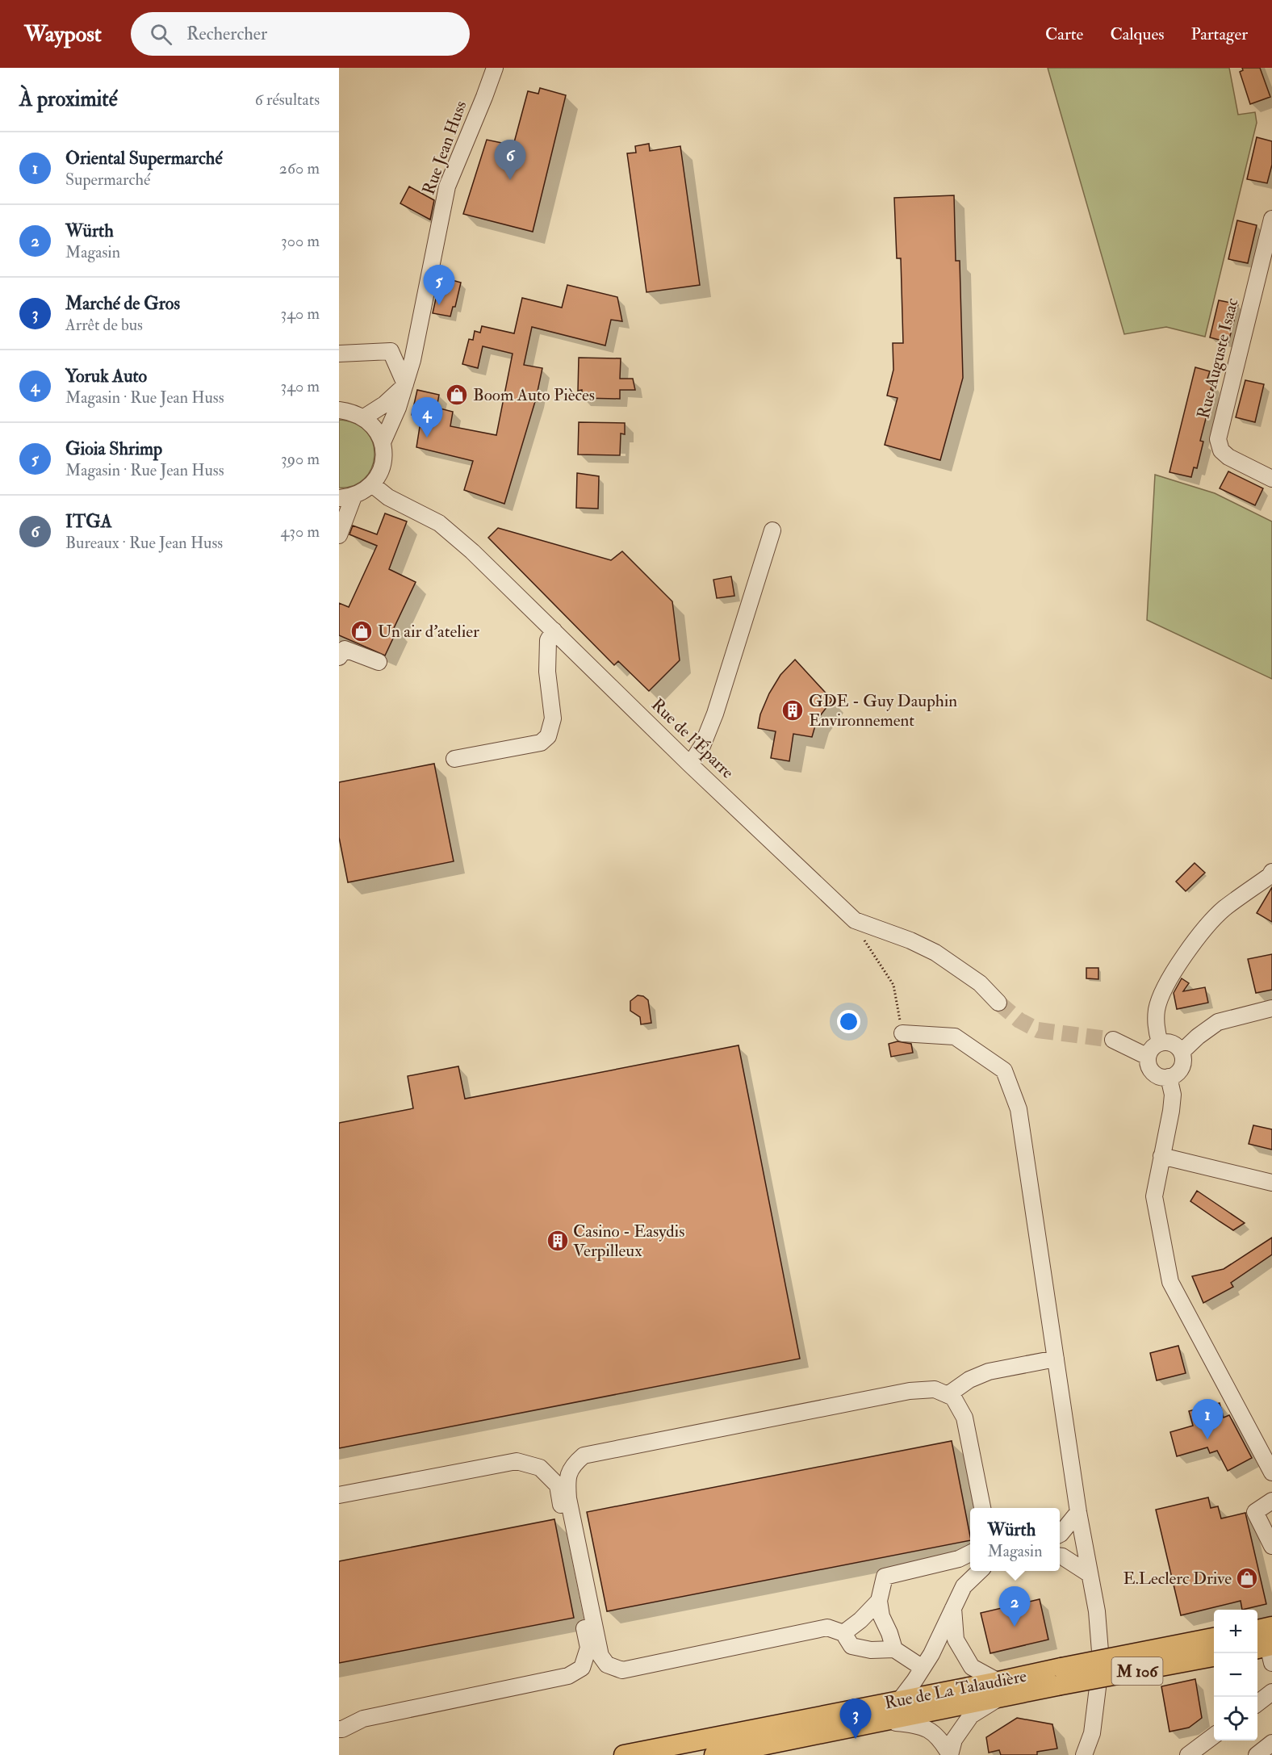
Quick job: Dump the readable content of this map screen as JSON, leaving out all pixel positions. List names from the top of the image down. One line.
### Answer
{"streets":{"main road":["M 106","Rue de La Talaudière"],"street":["Rue Jean Huss","Rue Auguste Isaac","Rue de l'Éparre"]},"places":{"shop":["Boom Auto Pièces","Un air d'atelier","E.Leclerc Drive"],"building":["GDE - Guy Dauphin Environnement","Casino - Easydis Verpilleux"]},"page":{"header":"Waypost","search":"Rechercher","nav":["Carte","Calques","Partager"],"heading":["À proximité","6 résultats"],"list":[{"mark":"1","name":"Oriental Supermarché","note":"Supermarché","value":"260 m"},{"mark":"2","name":"Würth","note":"Magasin","value":"300 m"},{"mark":"3","name":"Marché de Gros","note":"Arrêt de bus","value":"340 m"},{"mark":"4","name":"Yoruk Auto","note":"Magasin · Rue Jean Huss","value":"340 m"},{"mark":"5","name":"Gioia Shrimp","note":"Magasin · Rue Jean Huss","value":"390 m"},{"mark":"6","name":"ITGA","note":"Bureaux · Rue Jean Huss","value":"430 m"}],"pins":["6","5","4","1","2","3"],"popup":["Würth","Magasin"],"map_buttons":["+","−"]}}
